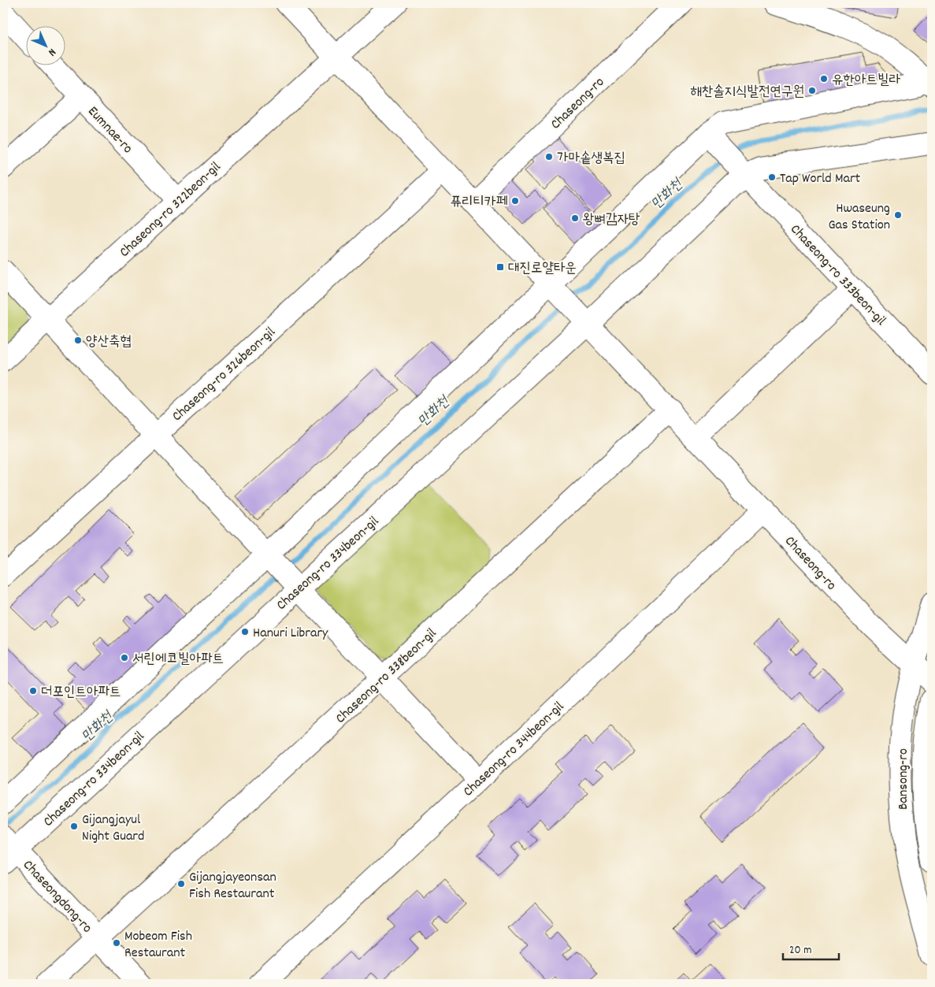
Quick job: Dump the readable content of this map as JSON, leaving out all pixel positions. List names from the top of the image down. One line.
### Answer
{"streets":{"street":["Chaseong-ro","Eumnae-ro","Chaseong-ro 322beon-gil","Chaseong-ro 333beon-gil","Chaseong-ro 326beon-gil","Chaseong-ro 334beon-gil","Chaseong-ro 338beon-gil","Chaseong-ro 344beon-gil","Bansong-ro","Chaseongdong-ro"]},"crossings":[["Chaseong-ro","Chaseong-ro 334beon-gil"],["Chaseong-ro","Chaseong-ro 338beon-gil"],["Chaseong-ro","Chaseong-ro 344beon-gil"],["Chaseong-ro","Bansong-ro"],["Eumnae-ro","Chaseong-ro 322beon-gil"],["Chaseong-ro 334beon-gil","Chaseongdong-ro"],["Chaseong-ro 338beon-gil","Chaseongdong-ro"]],"water":["만화천"],"places":{"other":["유한아트빌라","해찬솔지식발전연구원","가마솥생복집","Tap World Mart","퓨리티카페","Hwaseung Gas Station","왕뼈감자탕","양산축협","Hanuri Library","서린에코빌아파트","더포인트아파트","Gijangjayul Night Guard","Gijangjayeonsan Fish Restaurant","Mobeom Fish Restaurant"],"transit":["대진로얄타운"]},"scale_bar":"20 m","north":"bottom right"}
